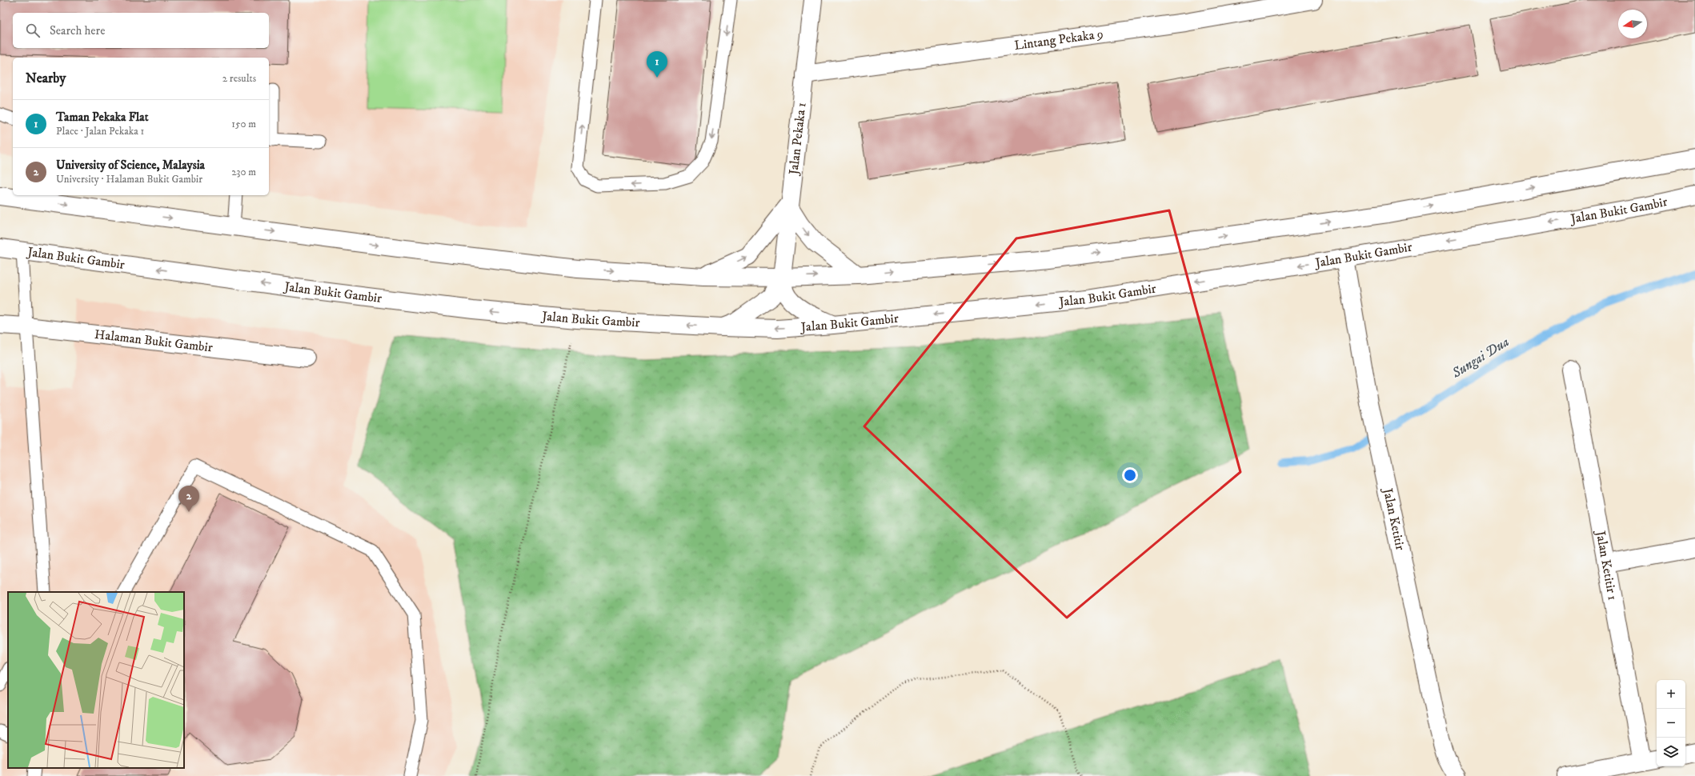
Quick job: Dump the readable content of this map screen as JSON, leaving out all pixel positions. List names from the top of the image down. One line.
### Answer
{"streets":{"main road":["Lintang Pekaka 9","Jalan Pekaka 1","Jalan Bukit Gambir","Halaman Bukit Gambir","Jalan Ketitir","Jalan Ketitir 1"]},"crossings":[["Lintang Pekaka 9","Jalan Pekaka 1"],["Jalan Bukit Gambir","Jalan Ketitir"]],"water":["Sungai Dua"],"north":"left","page":{"search":"Search here","pins":["1","2"],"heading":["Nearby","2 results"],"list":[{"mark":"1","name":"Taman Pekaka Flat","note":"Place · Jalan Pekaka 1","value":"150 m"},{"mark":"2","name":"University of Science, Malaysia","note":"University · Halaman Bukit Gambir","value":"230 m"}],"map_buttons":["+","−"]}}
